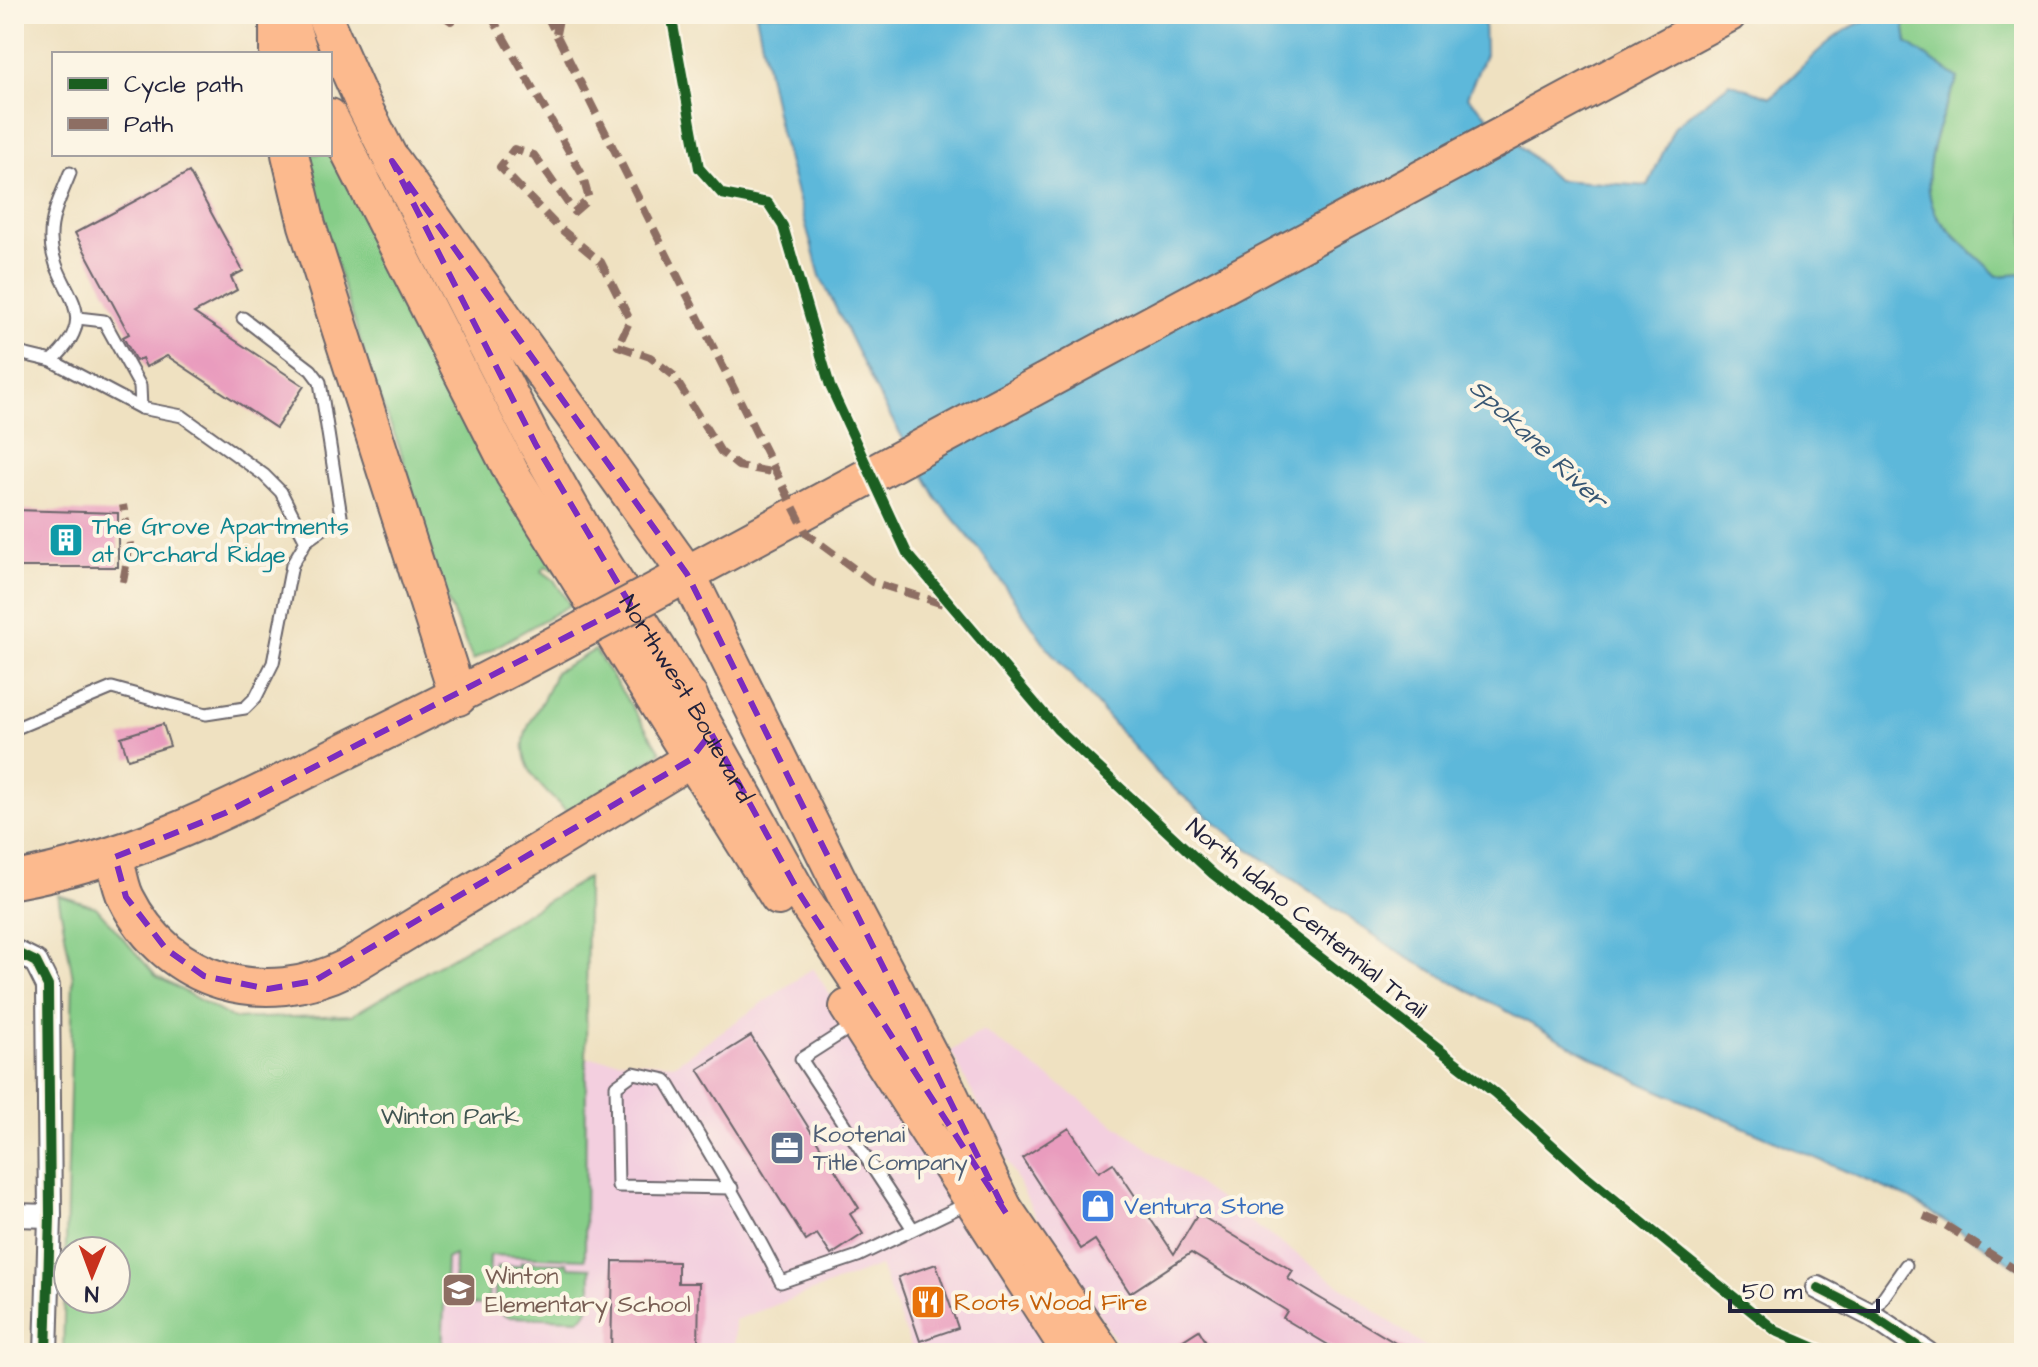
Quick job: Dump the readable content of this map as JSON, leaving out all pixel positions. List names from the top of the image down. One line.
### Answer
{"streets":{"main road":["Northwest Boulevard"],"cycle path":["North Idaho Centennial Trail"]},"water":["Spokane River"],"parks":["Winton Park"],"places":{"building":["The Grove Apartments at Orchard Ridge"],"office":["Kootenai Title Company"],"shop":["Ventura Stone"],"school or university":["Winton Elementary School"],"restaurant":["Roots Wood Fire"]},"legend":["Cycle path","Path"],"scale_bar":"50 m","north":"bottom"}
